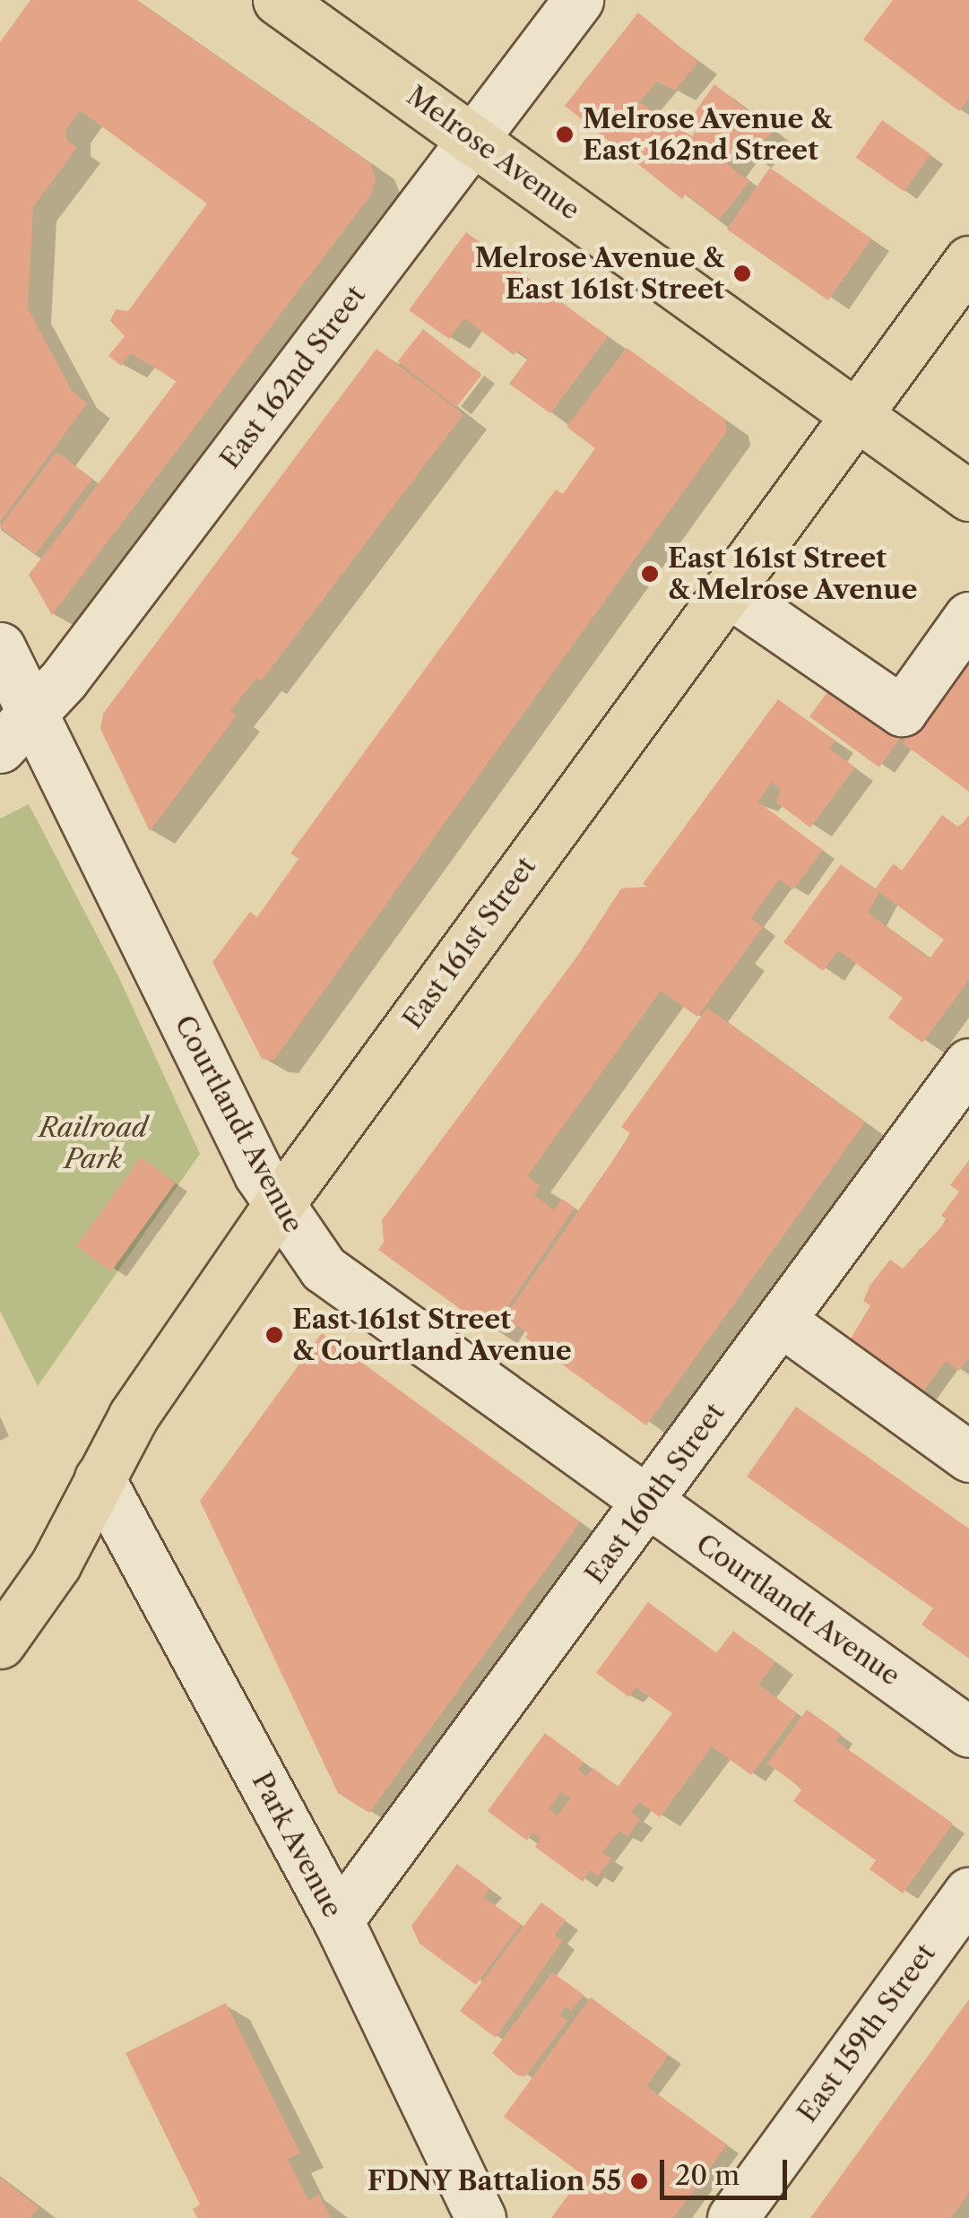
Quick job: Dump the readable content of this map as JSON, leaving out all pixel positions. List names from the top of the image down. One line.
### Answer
{"streets":{"main road":["Melrose Avenue","East 161st Street"],"street":["East 162nd Street","Courtlandt Avenue","East 160th Street","Park Avenue","East 159th Street"]},"crossings":[["Melrose Avenue","East 162nd Street"],["Melrose Avenue","East 161st Street"],["East 162nd Street","Courtlandt Avenue"],["East 161st Street","Courtlandt Avenue"],["East 161st Street","Park Avenue"],["Courtlandt Avenue","East 160th Street"],["East 160th Street","Park Avenue"]],"parks":["Railroad Park"],"places":["Melrose Avenue & East 162nd Street","Melrose Avenue & East 161st Street","East 161st Street & Melrose Avenue","East 161st Street & Courtland Avenue","FDNY Battalion 55"],"scale_bar":"20 m"}
